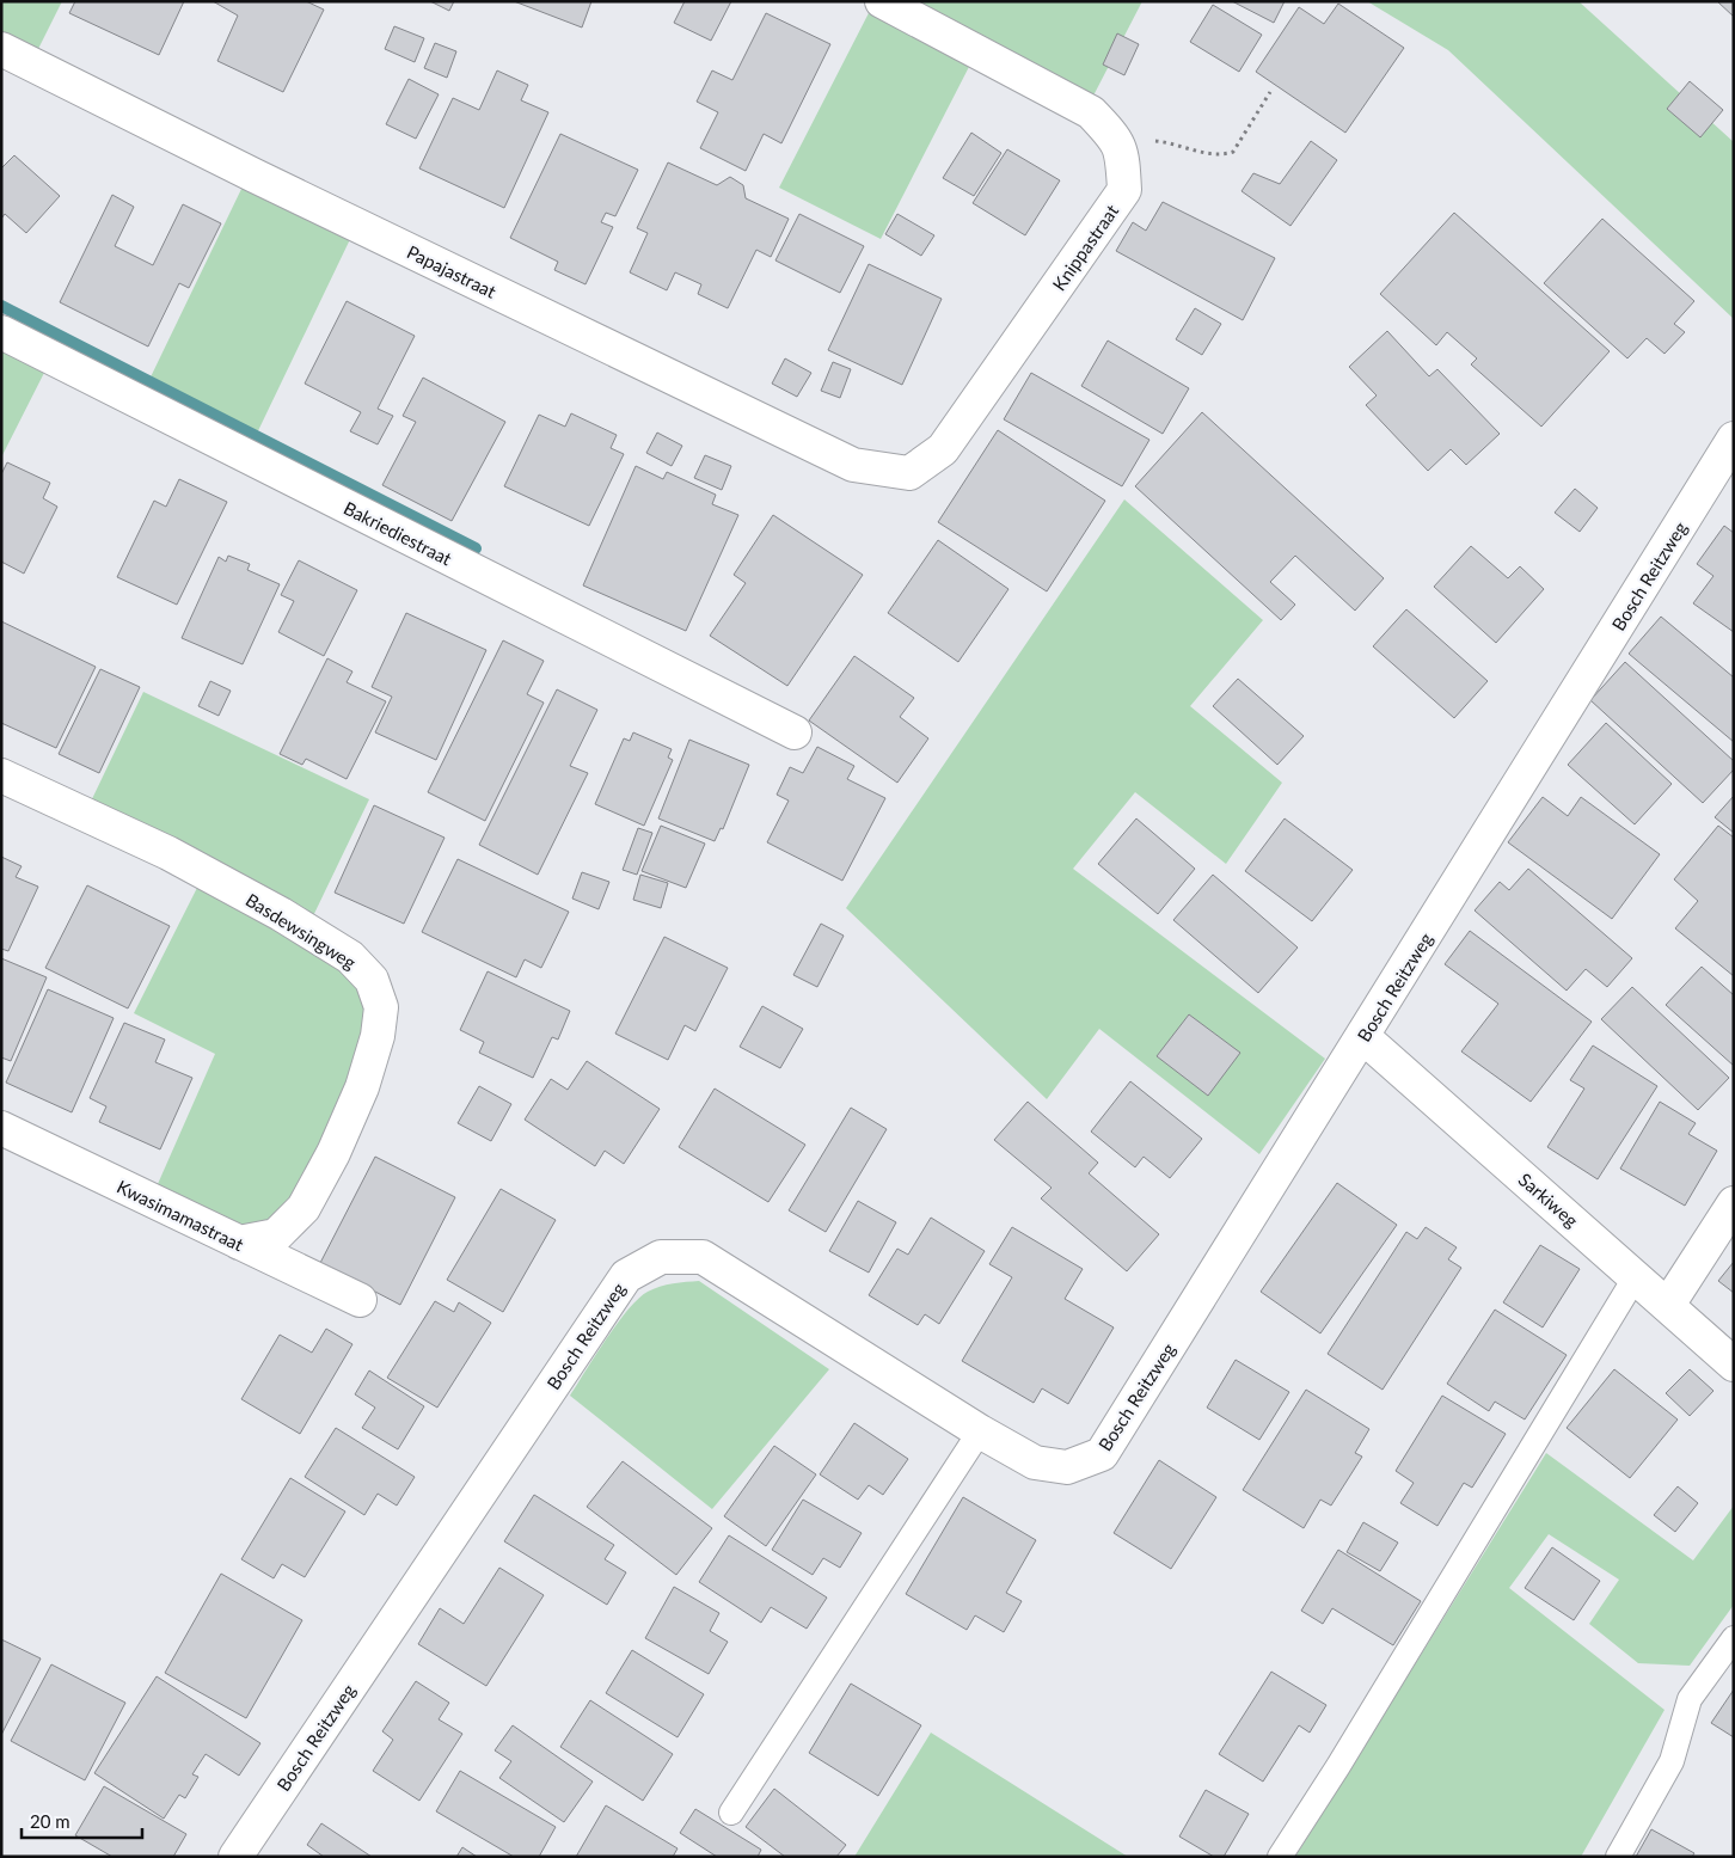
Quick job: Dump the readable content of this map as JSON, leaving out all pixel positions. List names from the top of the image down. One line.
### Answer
{"streets":{"street":["Knippastraat","Papajastraat","Bakriediestraat","Bosch Reitzweg","Basdewsingweg","Sarkiweg","Kwasimamastraat"]},"crossings":[["Knippastraat","Papajastraat"],["Bosch Reitzweg","Sarkiweg"],["Basdewsingweg","Kwasimamastraat"]],"scale_bar":"20 m"}
